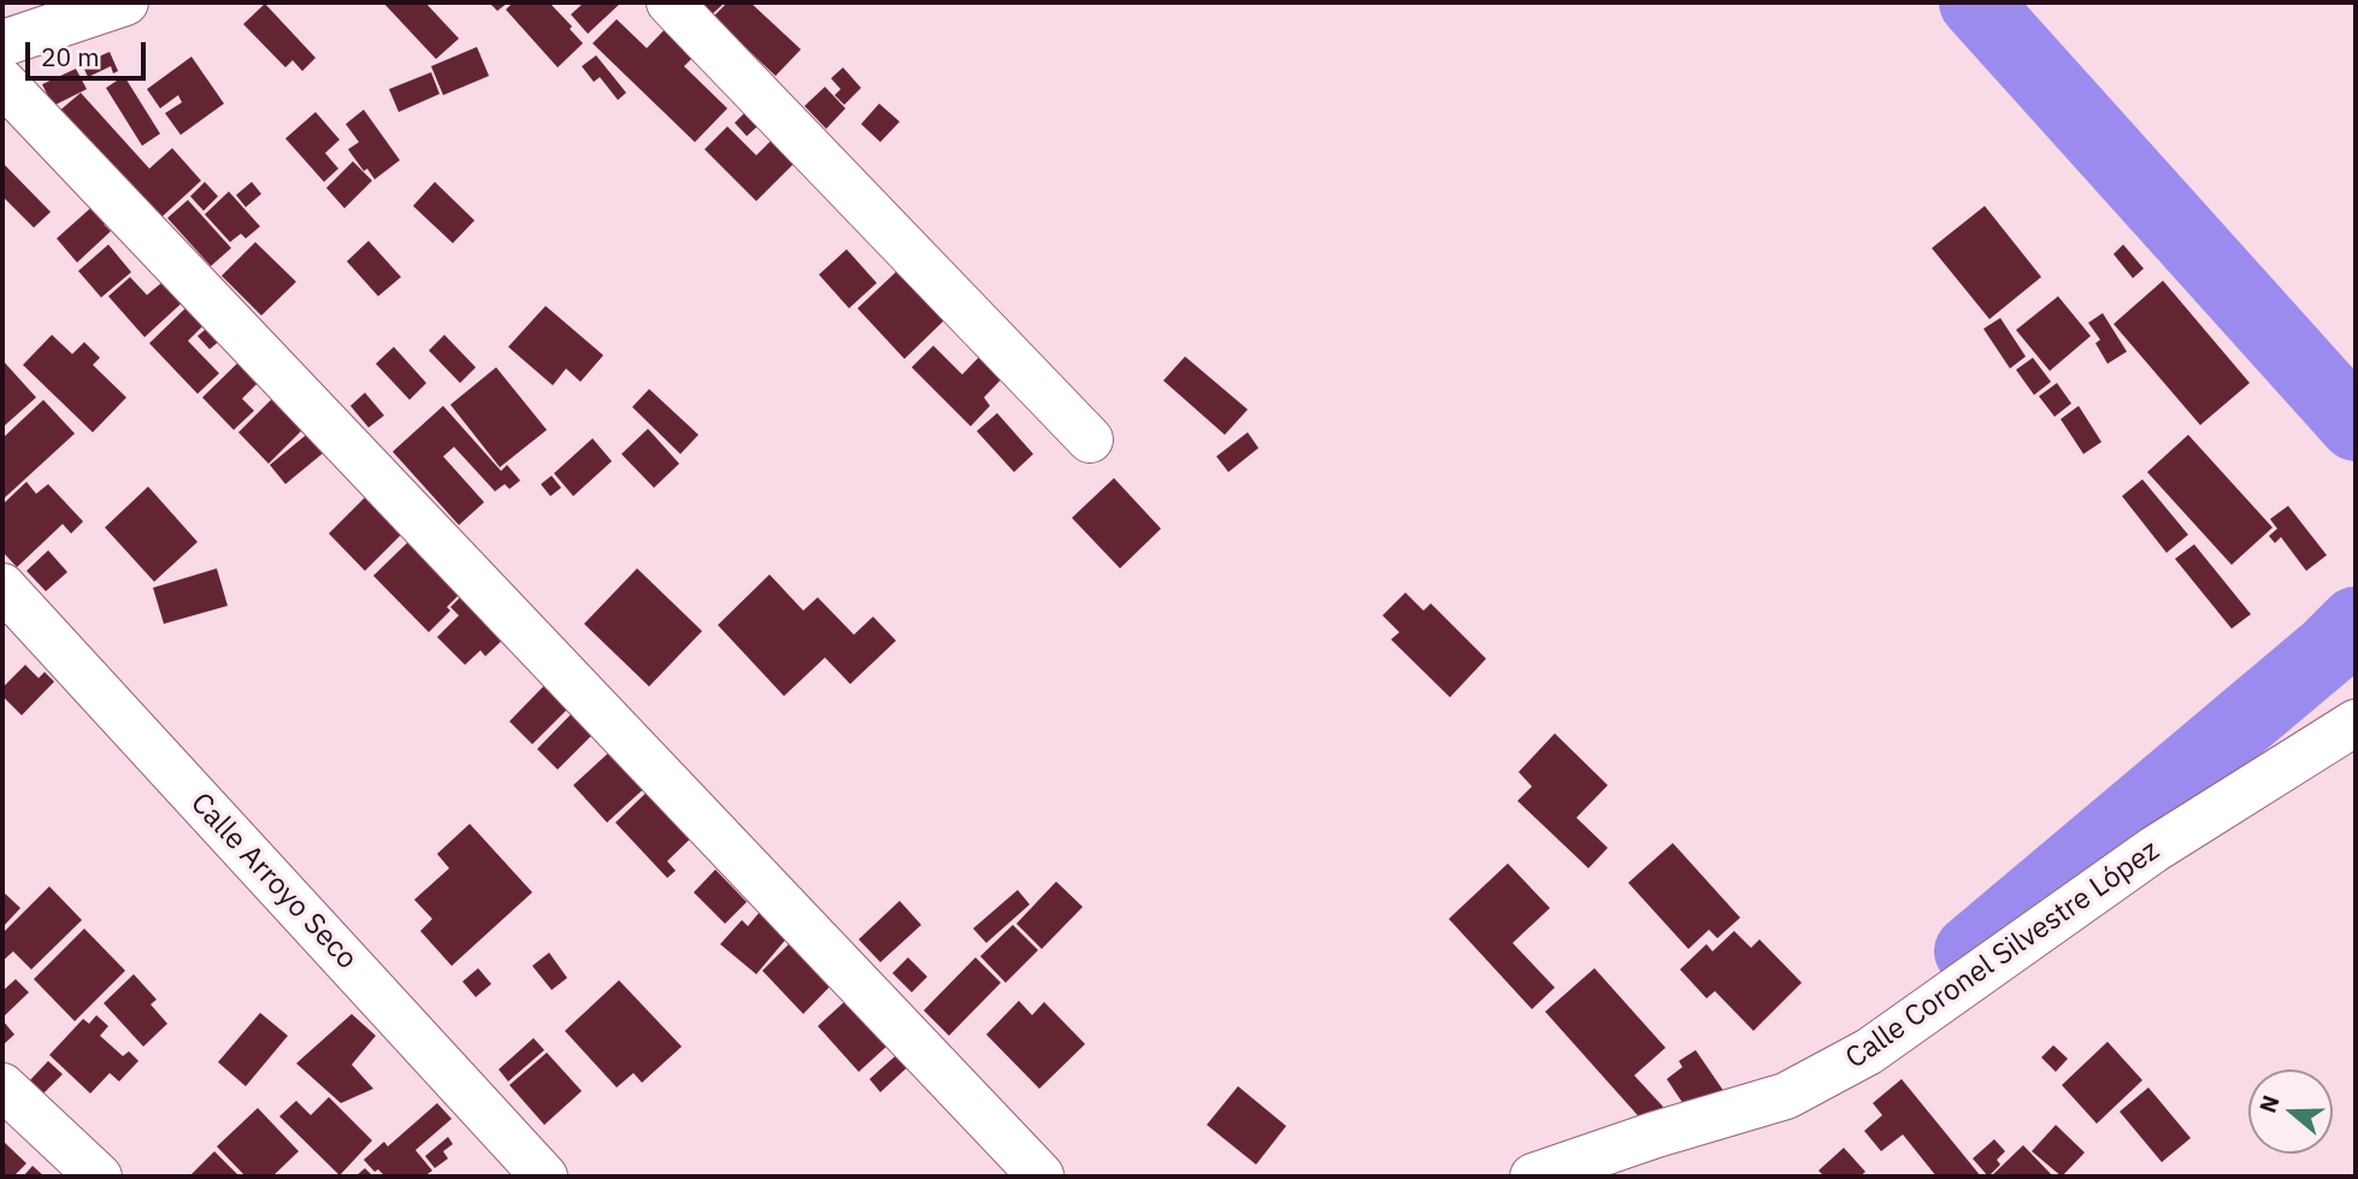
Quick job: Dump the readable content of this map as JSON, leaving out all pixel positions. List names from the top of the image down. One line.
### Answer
{"streets":{"street":["Calle Arroyo Seco","Calle Coronel Silvestre López"]},"scale_bar":"20 m","north":"left"}
